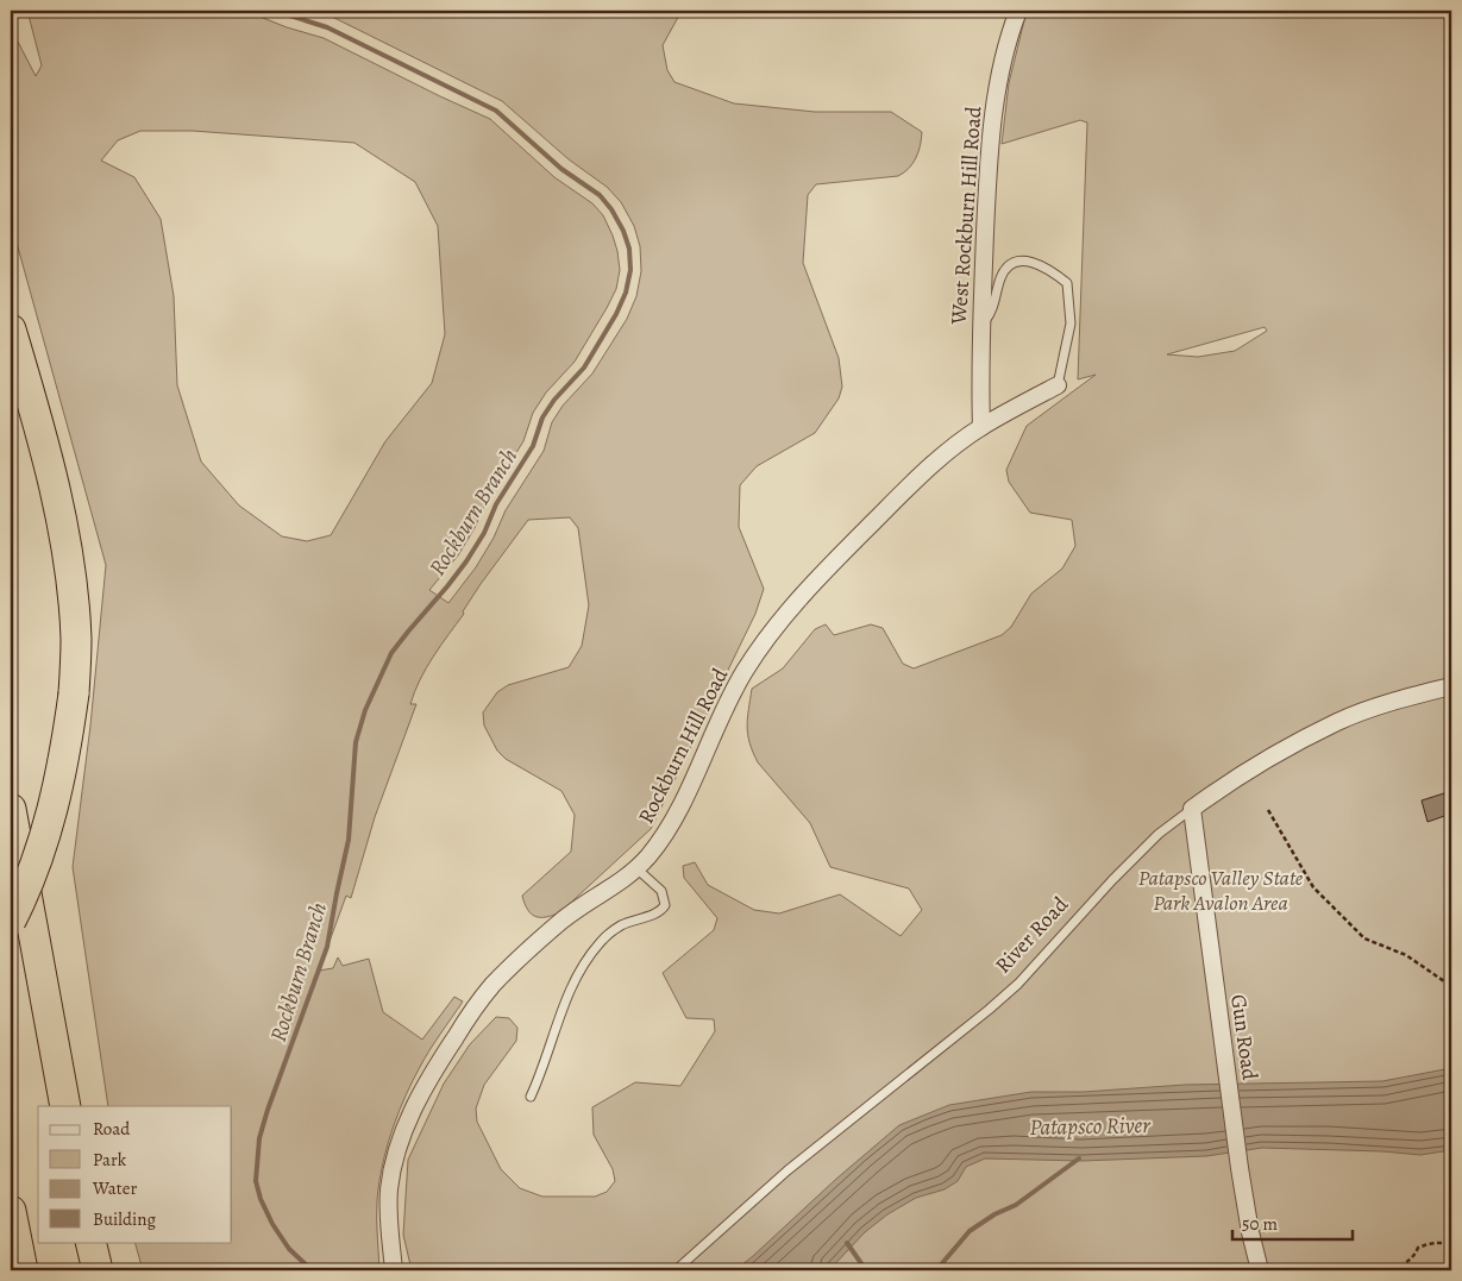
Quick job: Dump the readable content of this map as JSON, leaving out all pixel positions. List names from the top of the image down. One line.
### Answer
{"streets":{"street":["West Rockburn Hill Road","Rockburn Hill Road","River Road","Gun Road"]},"crossings":[["West Rockburn Hill Road","Rockburn Hill Road"],["River Road","Gun Road"]],"water":["Rockburn Branch","Patapsco River"],"parks":["Patapsco Valley State Park Avalon Area"],"legend":["Road","Park","Water","Building"],"scale_bar":"50 m"}
